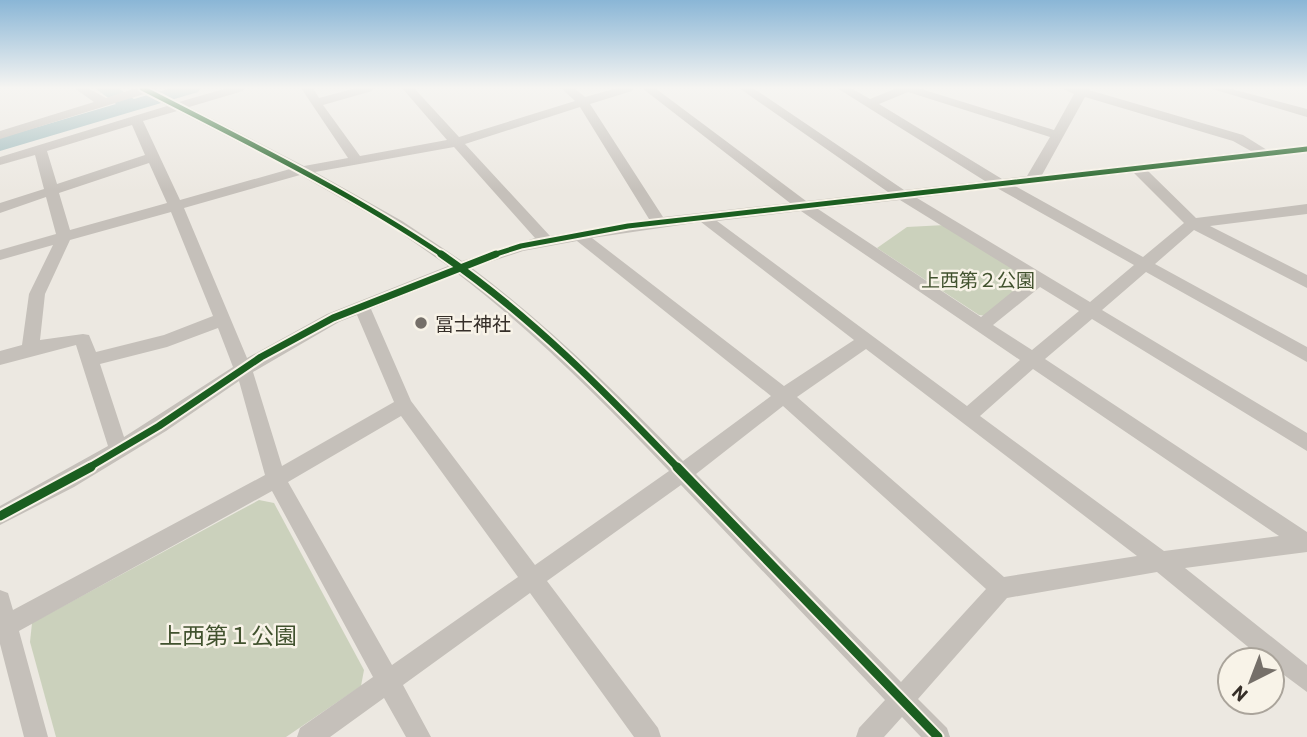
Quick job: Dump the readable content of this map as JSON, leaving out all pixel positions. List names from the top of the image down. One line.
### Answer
{"parks":["上西第２公園","上西第１公園"],"places":["冨士神社"],"north":"bottom left"}
